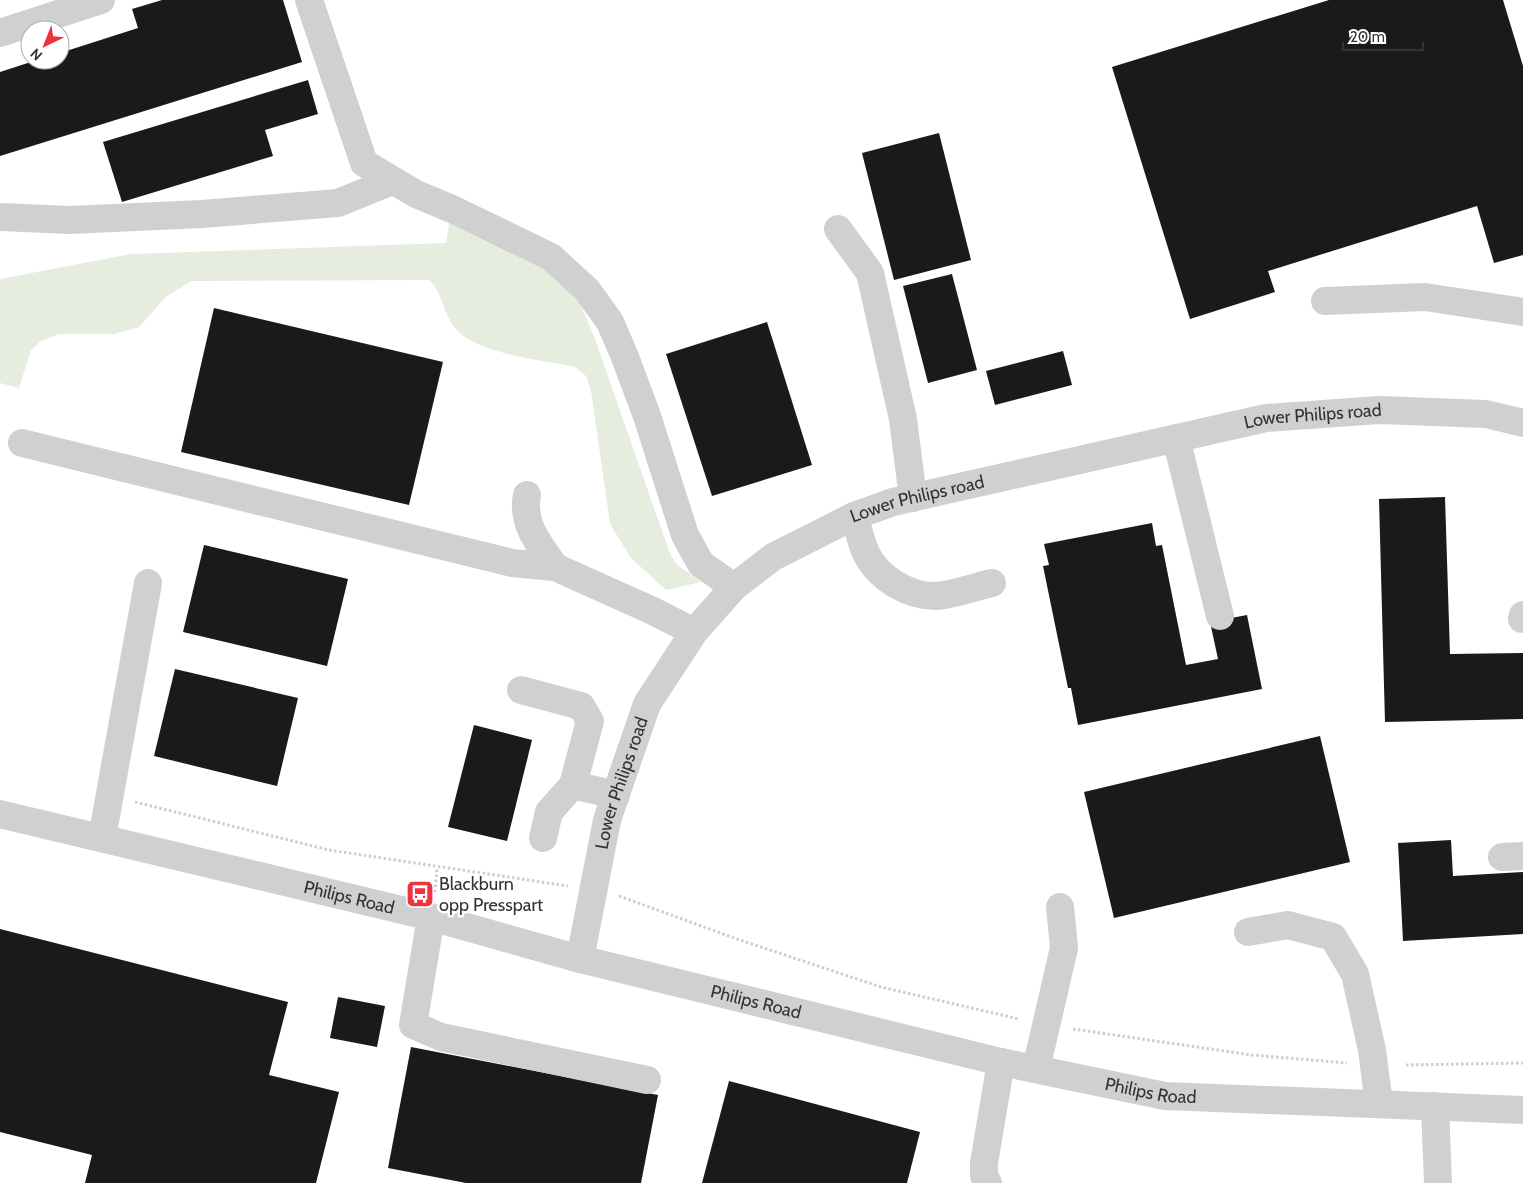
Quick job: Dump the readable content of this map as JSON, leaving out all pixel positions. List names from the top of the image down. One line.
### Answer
{"streets":{"street":["Lower Philips road","Philips Road"]},"crossings":[["Lower Philips road","Philips Road"]],"places":{"bus stop":["Blackburn opp Presspart"]},"scale_bar":"20 m","north":"bottom left"}
